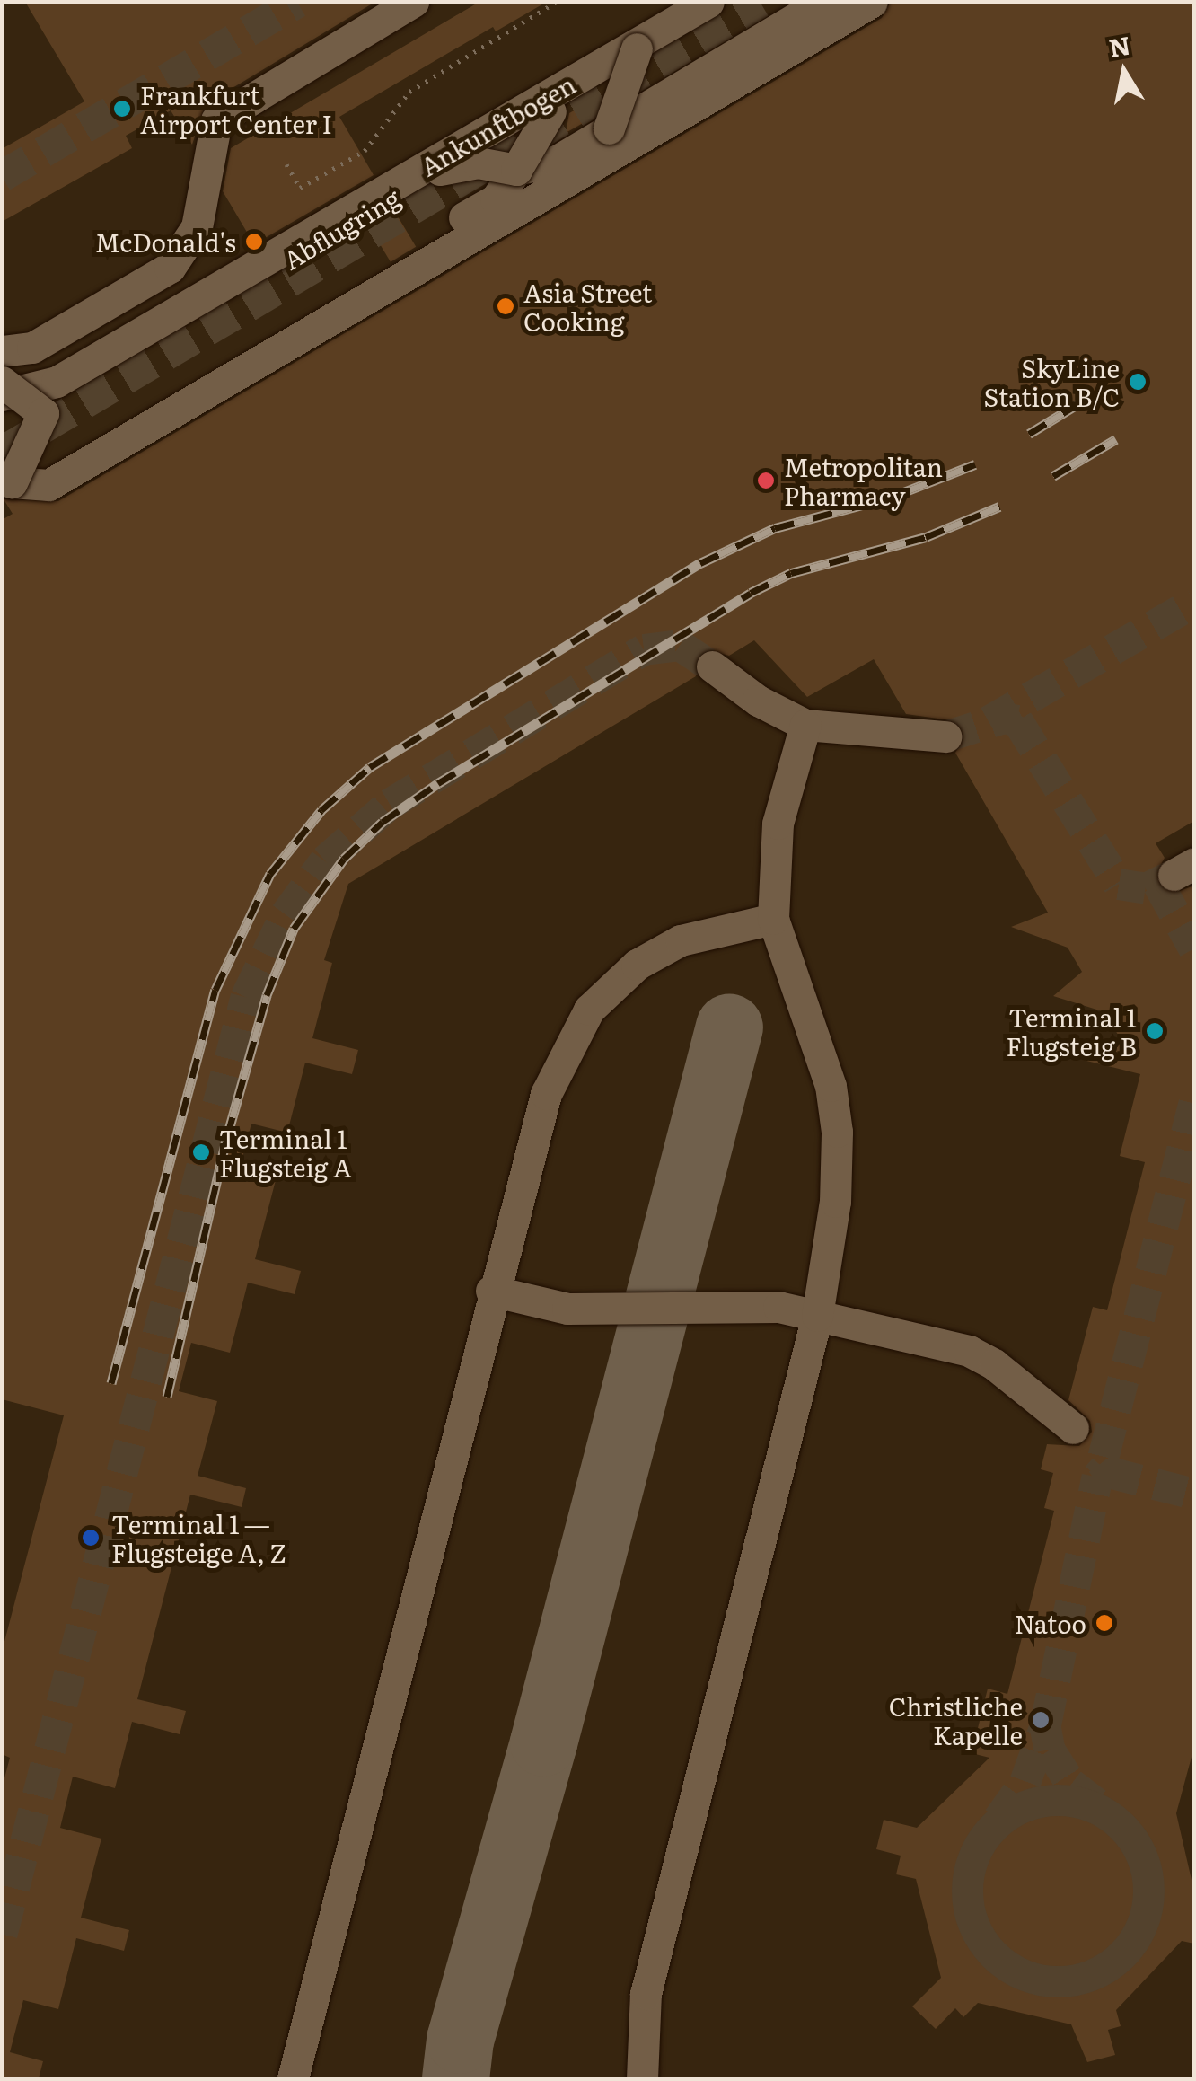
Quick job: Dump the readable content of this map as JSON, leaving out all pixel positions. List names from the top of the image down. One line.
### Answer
{"streets":{"street":["Ankunftbogen","Abflugring"]},"places":["Frankfurt Airport Center I","McDonald's","Asia Street Cooking","SkyLine Station B/C","Metropolitan Pharmacy","Terminal 1 Flugsteig B","Terminal 1 Flugsteig A","Terminal 1 — Flugsteige A, Z","Natoo","Christliche Kapelle"],"north":"top"}
